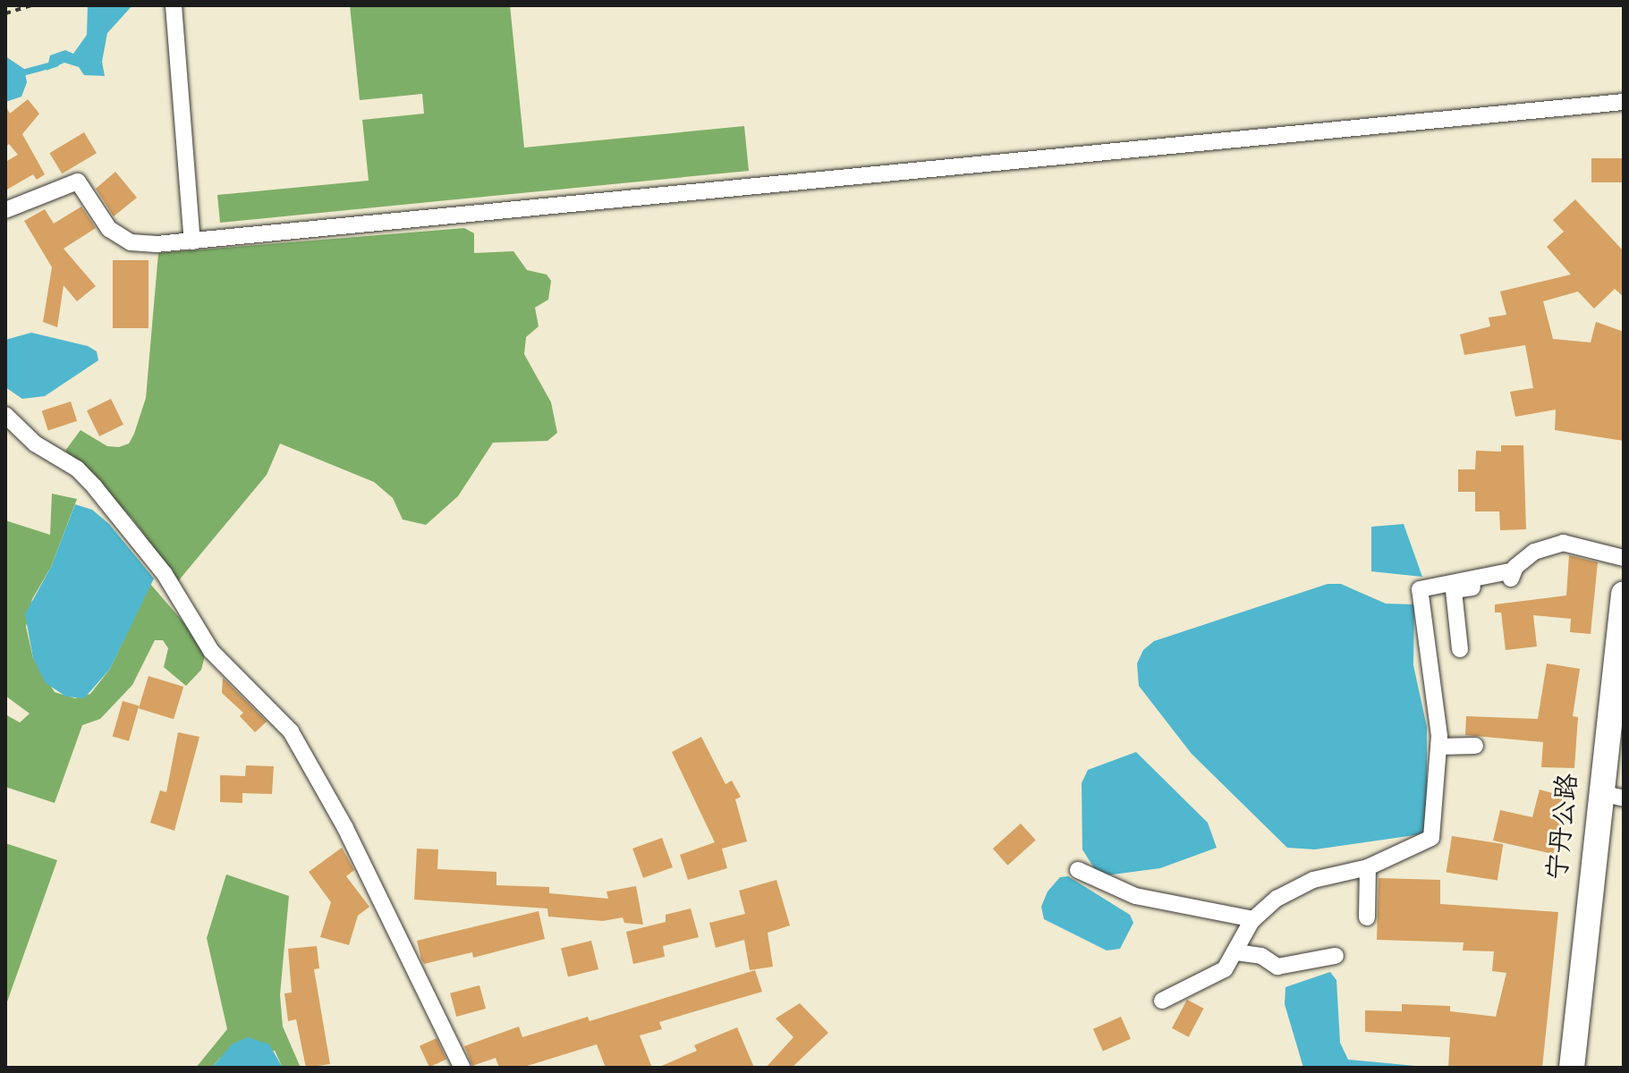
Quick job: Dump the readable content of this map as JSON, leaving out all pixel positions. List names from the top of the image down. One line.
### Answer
{"streets":{"main road":["宁丹公路"]}}
